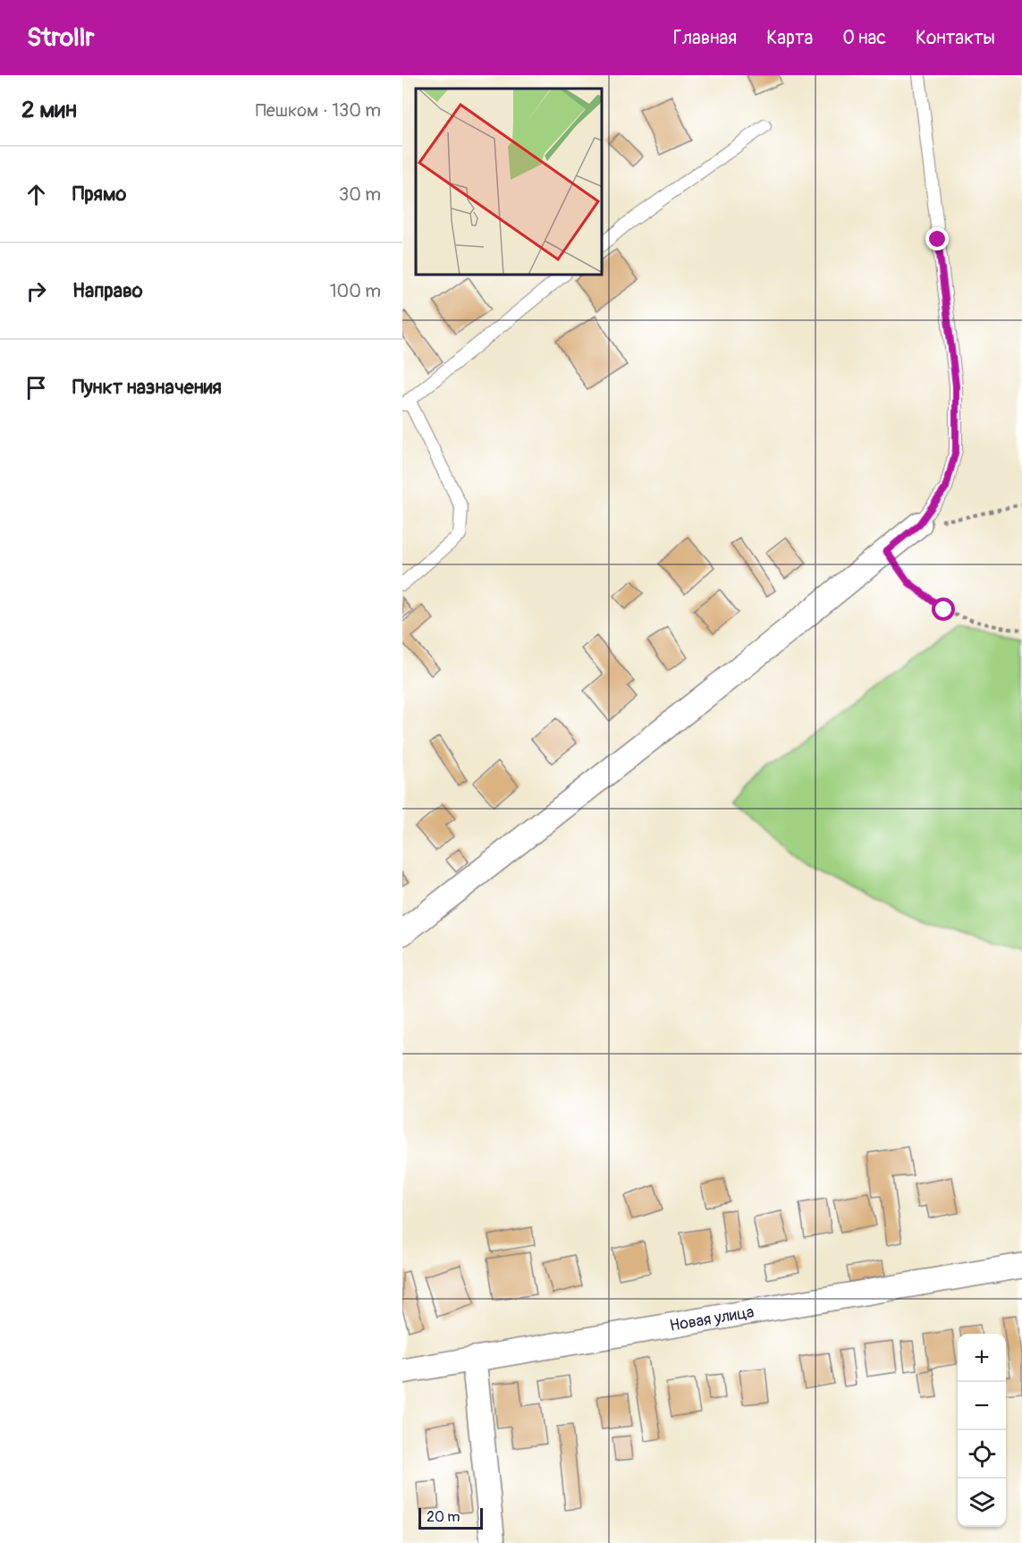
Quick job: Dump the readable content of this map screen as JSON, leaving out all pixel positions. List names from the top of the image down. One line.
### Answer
{"streets":{"street":["Новая улица"]},"scale_bar":"20 m","page":{"header":"Strollr","nav":["Главная","Карта","О нас","Контакты"],"heading":["2 мин","Пешком · 130 m"],"list":[["Прямо","30 m"],["Направо","100 m"],"Пункт назначения"],"map_buttons":["+","−"],"scale":"20 m"}}
